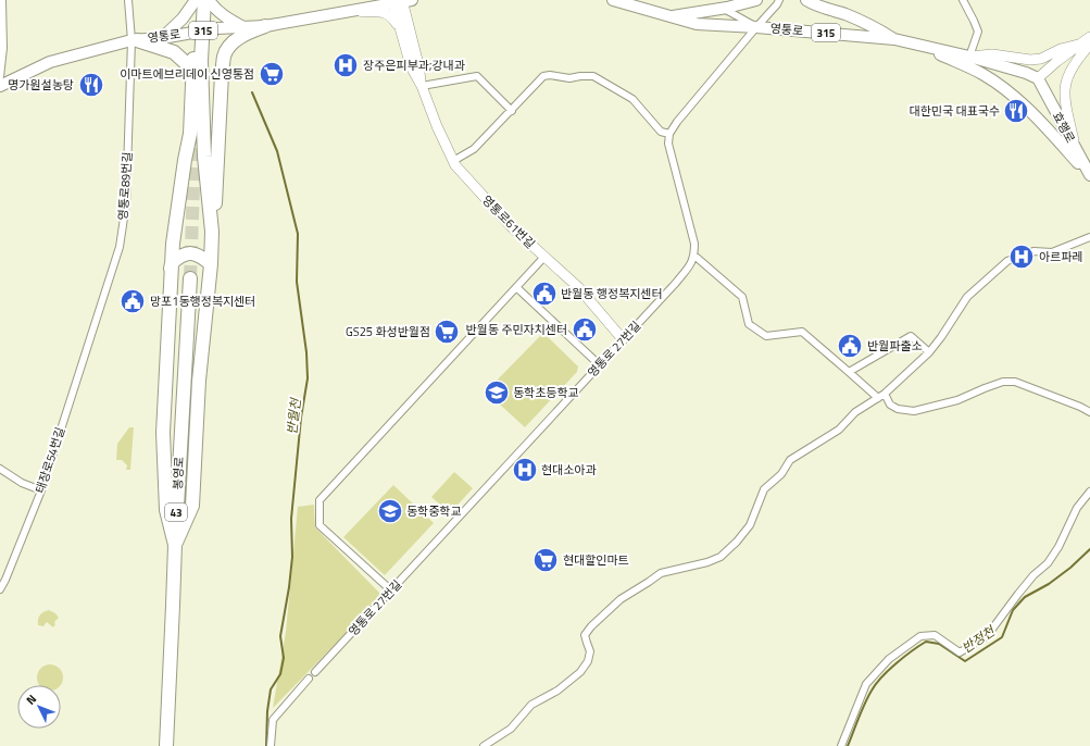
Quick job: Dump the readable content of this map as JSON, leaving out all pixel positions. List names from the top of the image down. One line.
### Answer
{"streets":{"highway":["봉영로","43"],"main road":["영통로","315","효행로"],"street":["영통로89번길","영통로61번길","영통로 27번길","태장로54번길"]},"crossings":[["영통로","315"],["영통로","효행로"],["영통로","영통로89번길"],["315","효행로"],["영통로89번길","태장로54번길"],["영통로61번길","영통로 27번길"]],"water":["반월천","반정천"],"places":{"hospital":["장주은피부과;강내과","아르파레","현대소아과"],"supermarket":["이마트에브리데이 신영통점","GS25 화성반월점","현대할인마트"],"restaurant":["명가원설농탕","대한민국 대표국수"],"public building":["반월동 행정복지센터","망포1동행정복지센터","반월동 주민자치센터","반월파출소"],"school or university":["동학초등학교","동학중학교"]},"north":"top left"}
